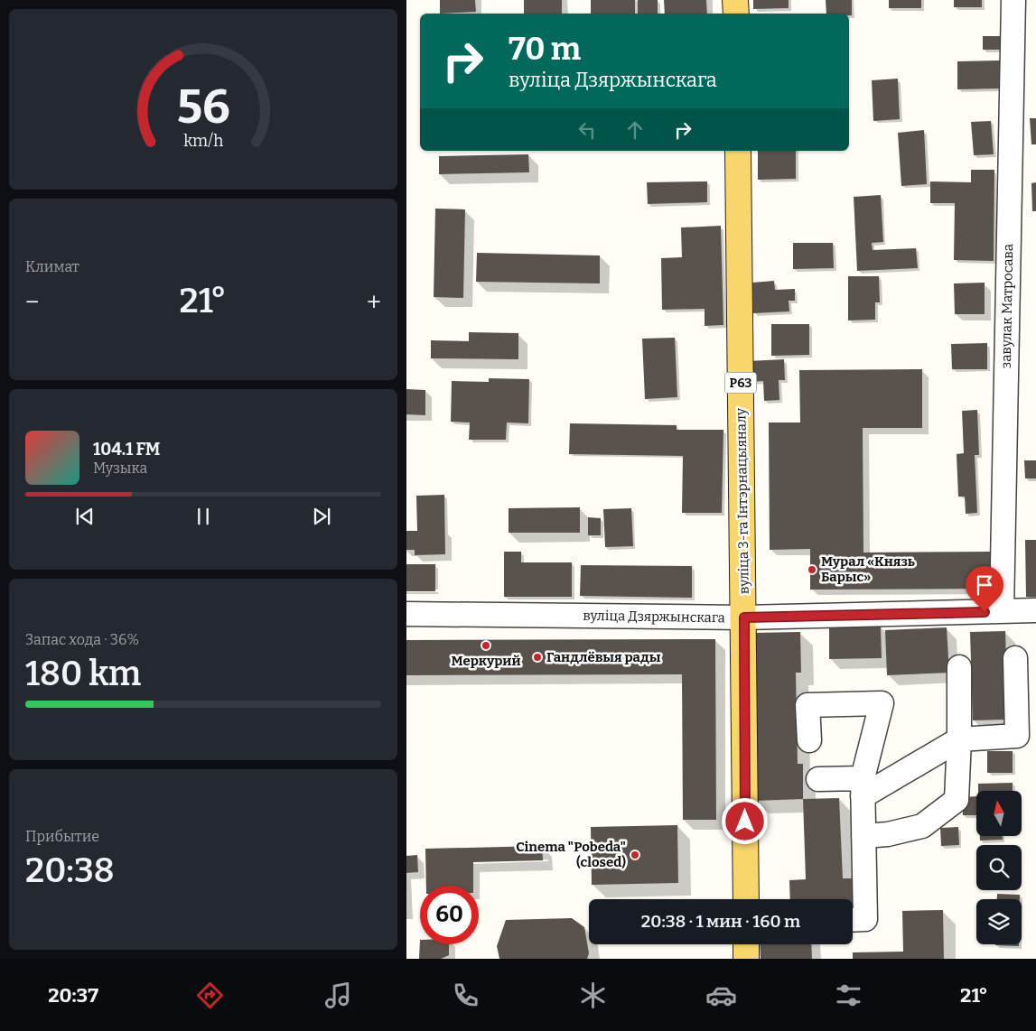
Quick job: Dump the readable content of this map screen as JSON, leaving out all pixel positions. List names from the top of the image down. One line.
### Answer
{"streets":{"main road":["Р63","вуліца 3-га Інтэрнацыяналу"],"street":["завулак Матросава","вуліца Дзяржынскага"]},"crossings":[["завулак Матросава","вуліца Дзяржынскага"],["вуліца 3-га Інтэрнацыяналу","вуліца Дзяржынскага"]],"places":["Мурал «Князь Барыс»","Меркурий","Гандлёвыя рады","Cinema \"Pobeda\" (closed)"],"north":"top","page":{"turn":["70 m","вуліца Дзяржынскага"],"tile":["Климат",["Запас хода · 36%","180 km"],["Прибытие","20:38"]],"heat":["−","21°","+"],"song":["104.1 FM","Музыка"],"limit":"60","trip":"20:38 · 1 мин · 160 m","tabs":["20:37","21°"],"gauge":["56","km/h"]}}
